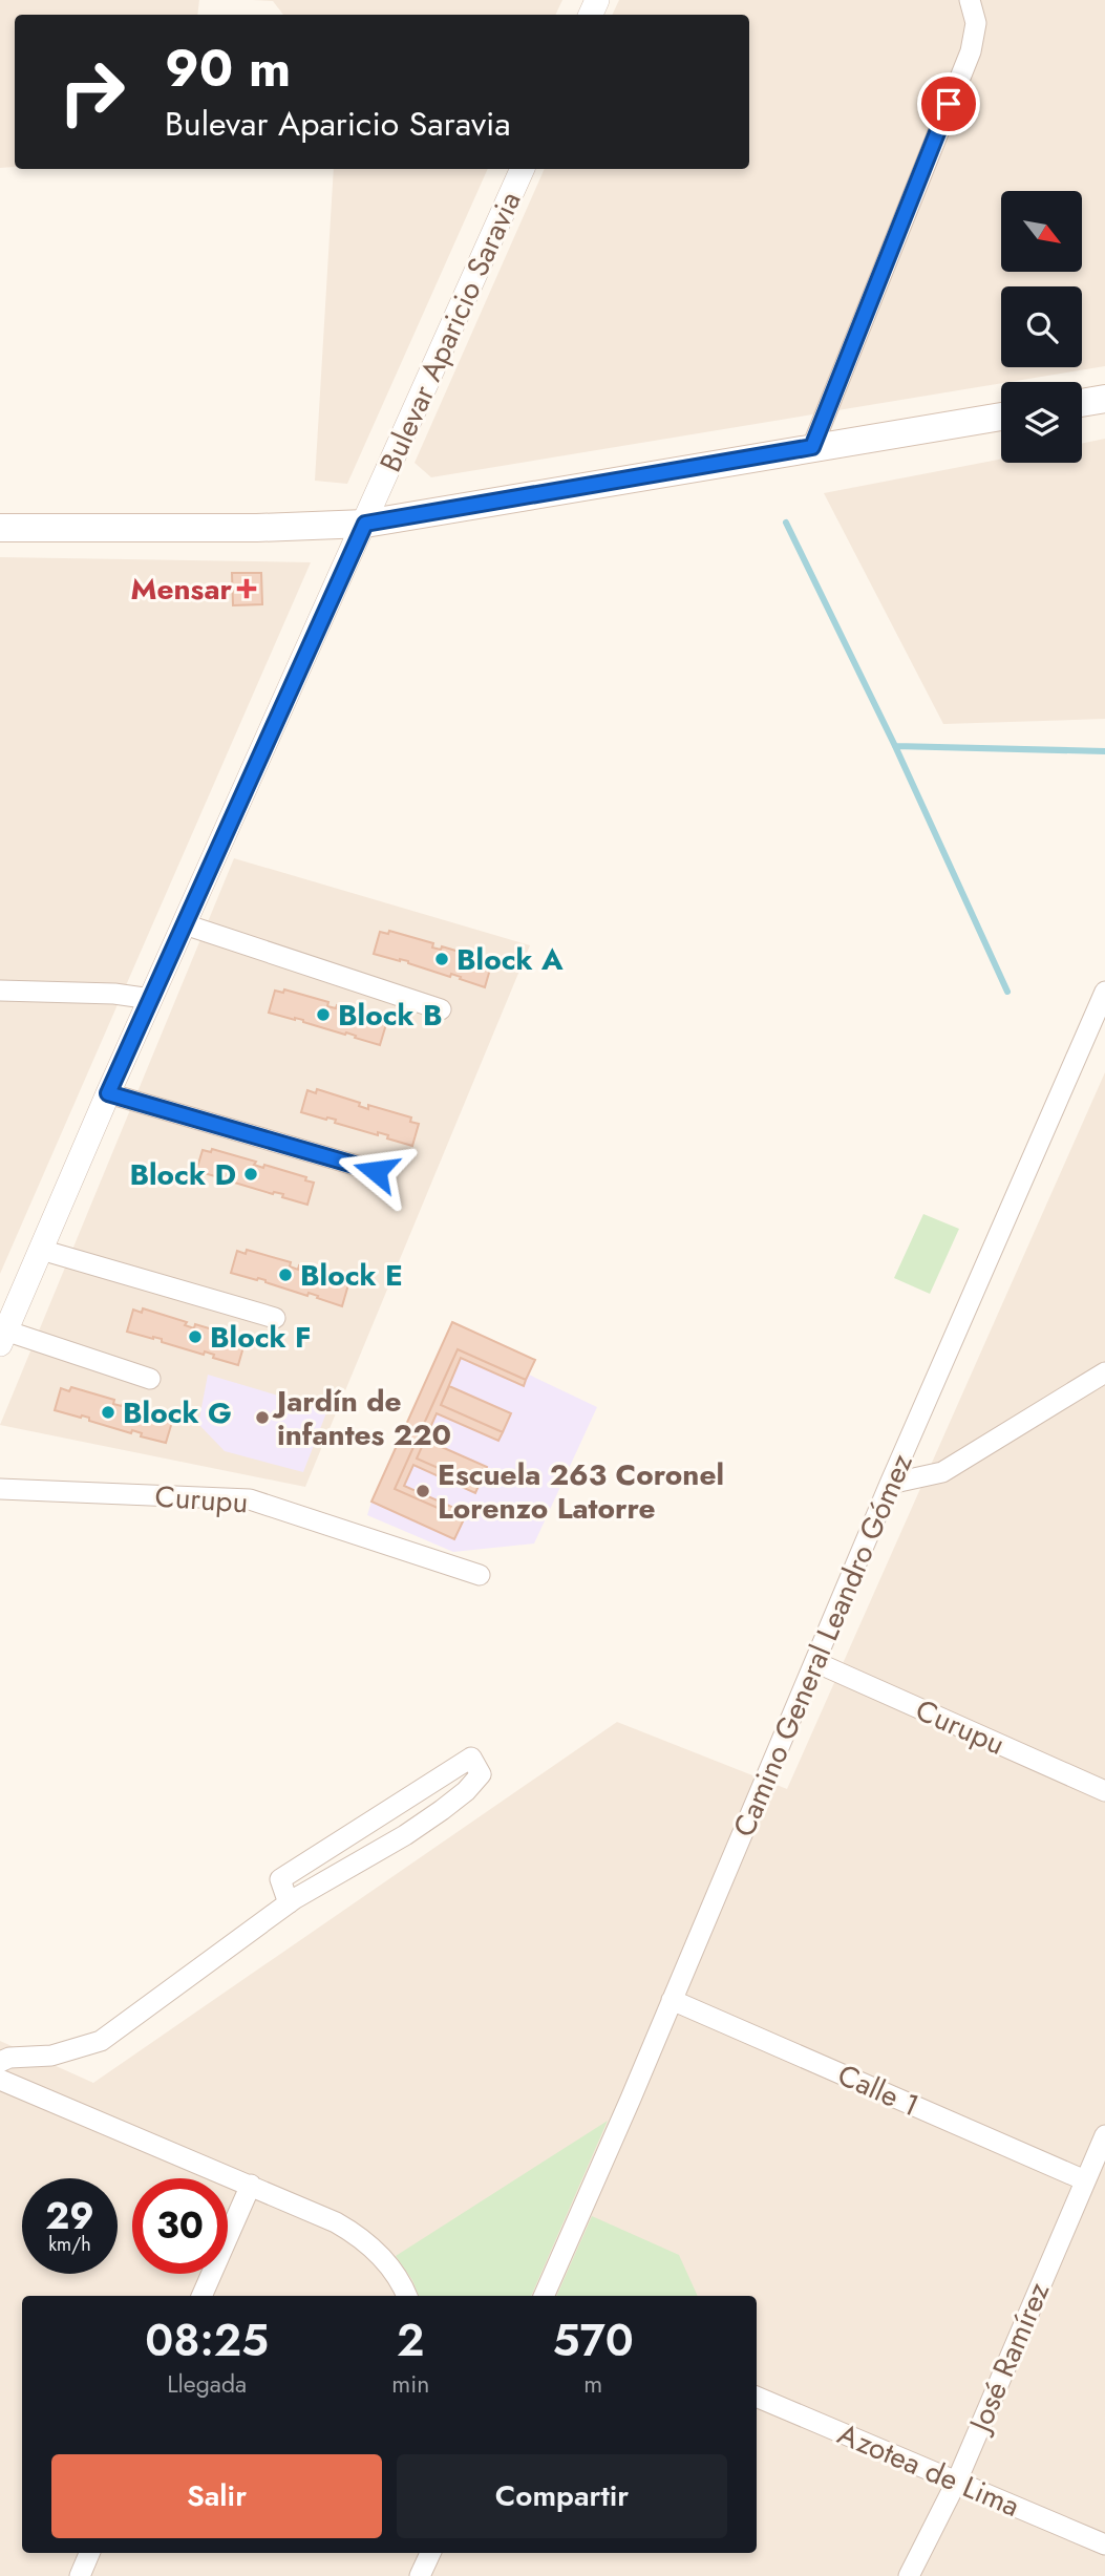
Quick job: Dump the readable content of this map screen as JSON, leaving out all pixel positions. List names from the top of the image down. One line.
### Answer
{"streets":{"street":["Bulevar Aparicio Saravia","Curupu","Camino General Leandro Gómez","Calle 1","José Ramírez","Azotea de Lima"]},"crossings":[["Curupu","Camino General Leandro Gómez"],["Camino General Leandro Gómez","Calle 1"],["Calle 1","José Ramírez"],["José Ramírez","Azotea de Lima"]],"places":{"health":["Mensar"],"other":["Block A","Block B","Block D","Block E","Block F","Block G","Jardín de infantes 220","Escuela 263 Coronel Lorenzo Latorre"]},"north":"bottom right","page":{"turn":["90 m","Bulevar Aparicio Saravia"],"speed":"29 km/h","limit":"30","eta":["08:25","Llegada","2","min","570","m"],"buttons":["Salir","Compartir"]}}
